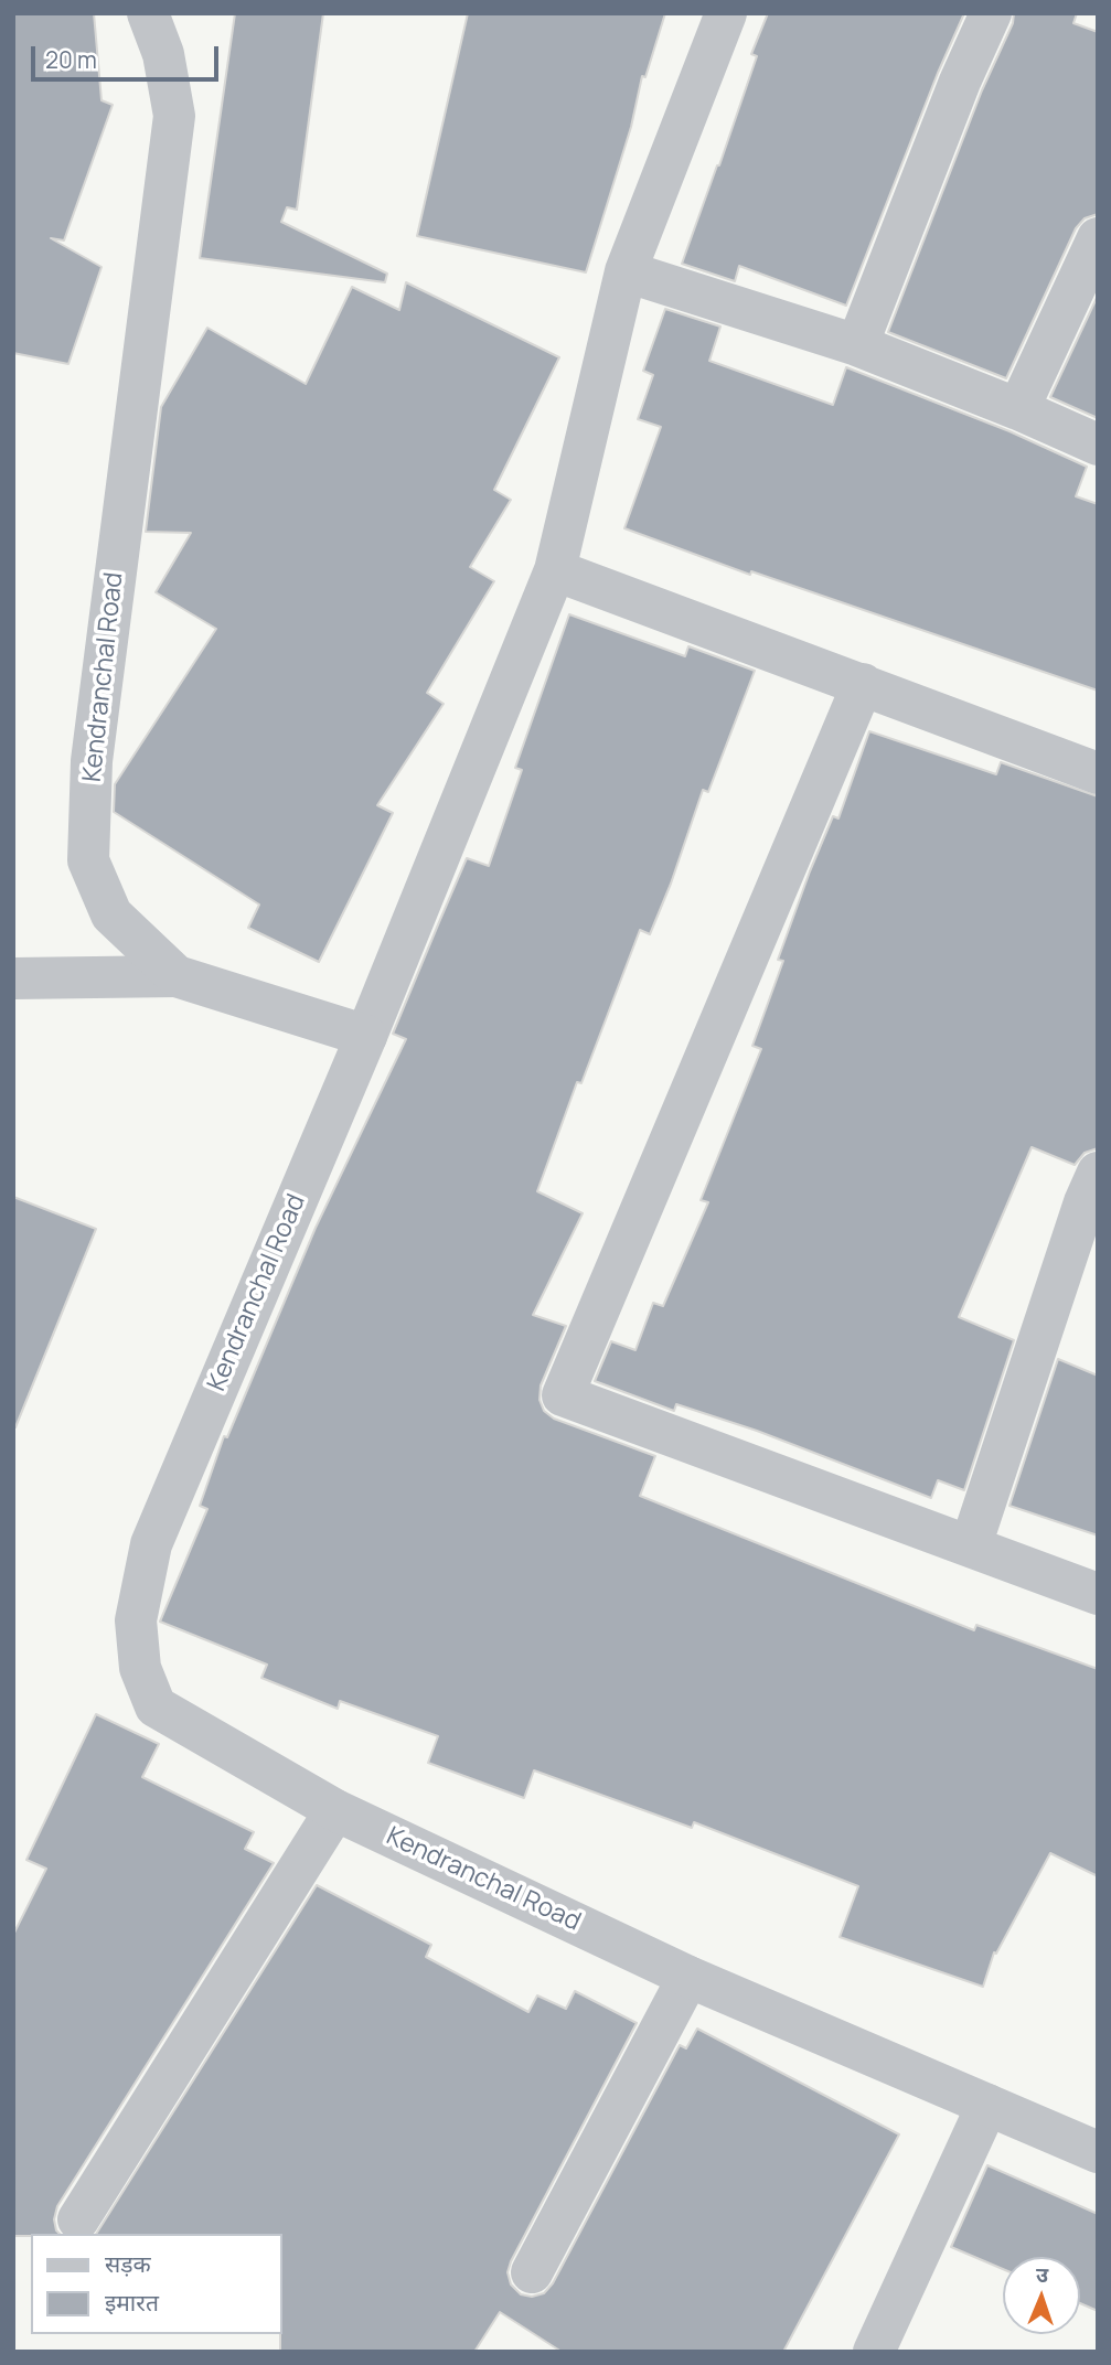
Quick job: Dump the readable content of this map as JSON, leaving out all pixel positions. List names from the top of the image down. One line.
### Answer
{"streets":{"street":["Kendranchal Road"]},"legend":["सड़क","इमारत"],"scale_bar":"20 m","north":"top"}
